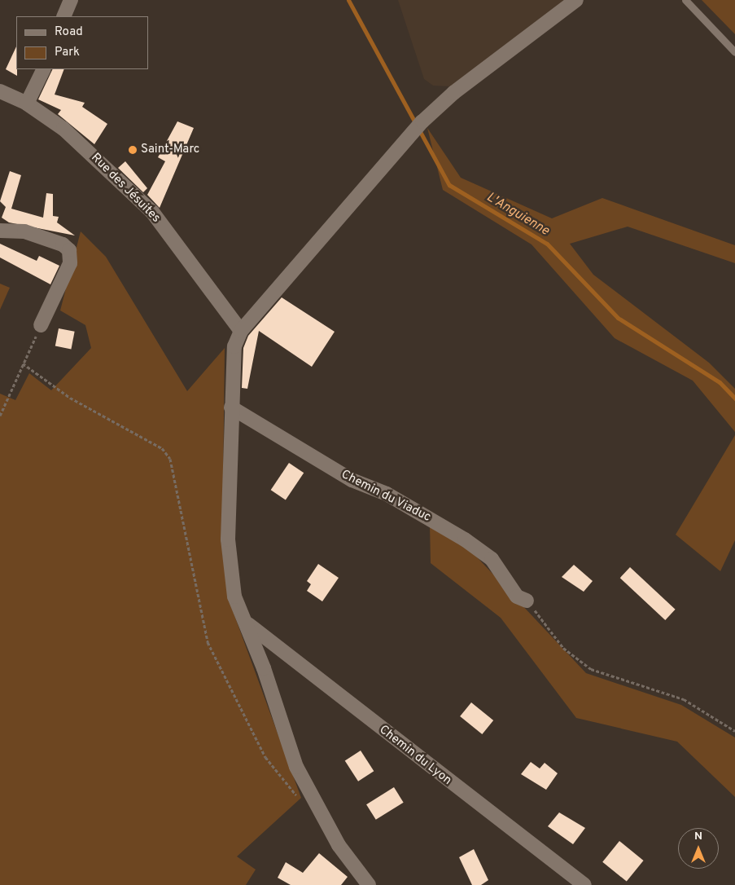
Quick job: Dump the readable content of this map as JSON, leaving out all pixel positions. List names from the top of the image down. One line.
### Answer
{"streets":{"street":["Rue des Jésuites","Chemin du Viaduc","Chemin du Lyon"]},"water":["L'Anguienne"],"places":["Saint-Marc"],"legend":["Road","Park"],"north":"top"}
